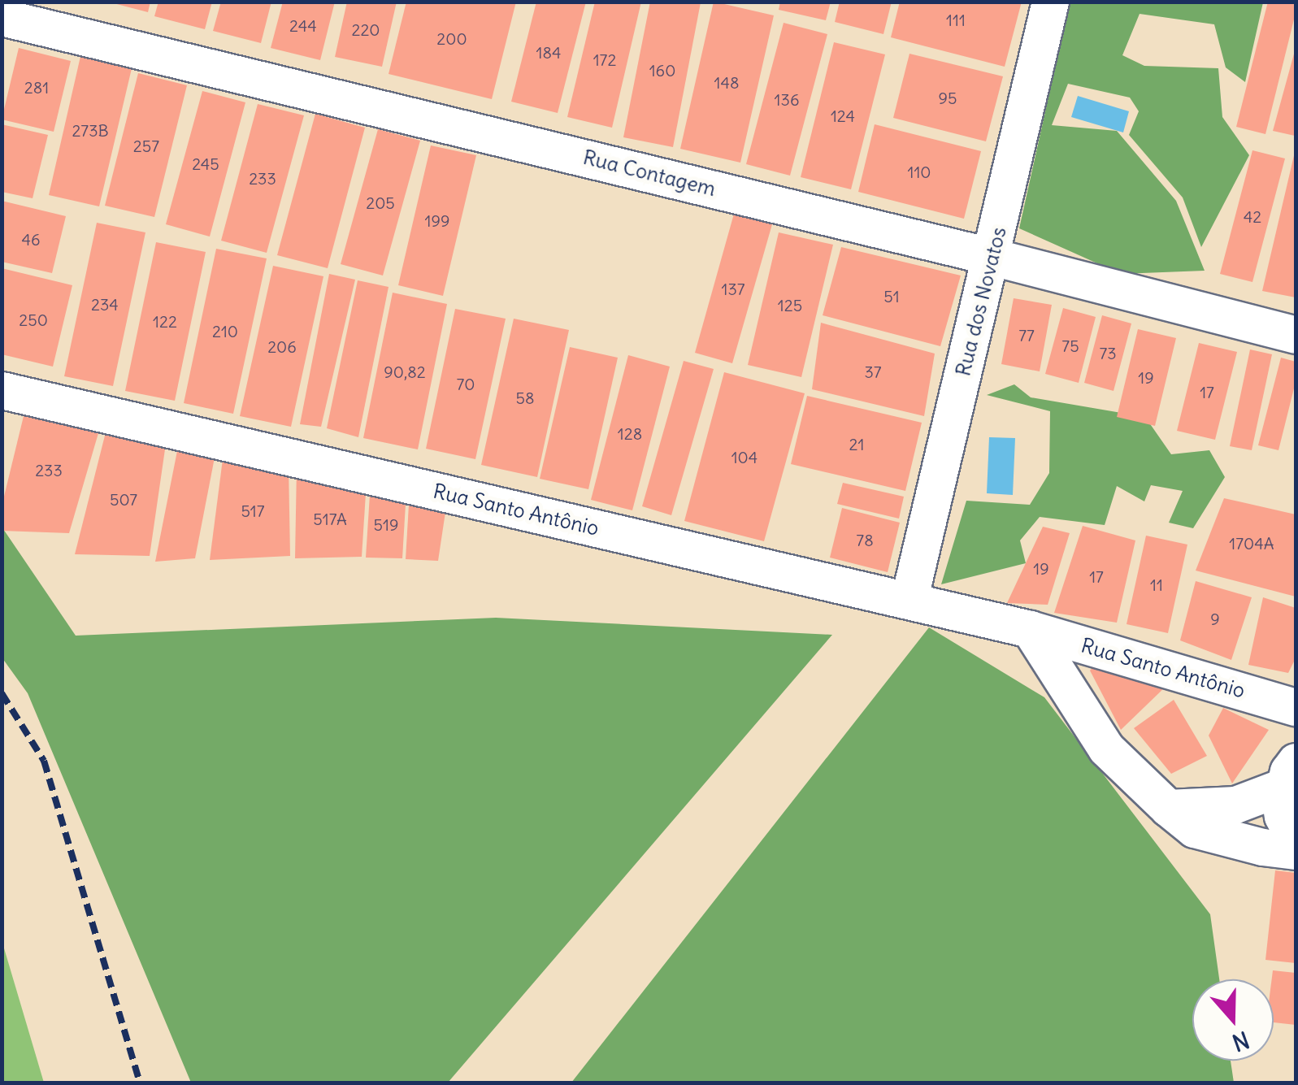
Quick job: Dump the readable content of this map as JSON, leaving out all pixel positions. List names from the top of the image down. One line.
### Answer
{"streets":{"street":["Rua Contagem","Rua dos Novatos","Rua Santo Antônio"]},"crossings":[["Rua Contagem","Rua dos Novatos"],["Rua dos Novatos","Rua Santo Antônio"]],"house_numbers":["111","244","220","200","184","172","160","148","281","95","136","124","273B","257","245","110","233","205","42","199","46","137","51","234","125","250","122","210","77","75","206","73","90,82","37","19","70","17","58","128","21","104","233","507","517","517A","519","78","1704A","19","17","11","9"],"north":"bottom"}
